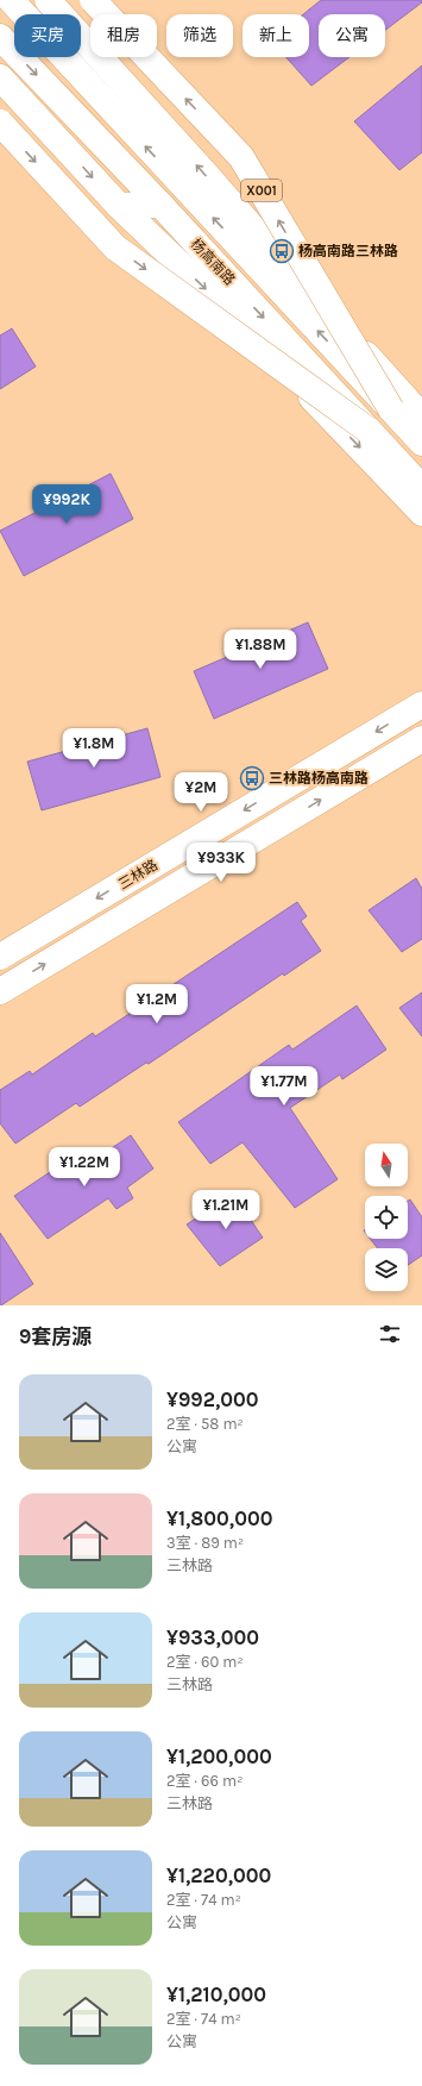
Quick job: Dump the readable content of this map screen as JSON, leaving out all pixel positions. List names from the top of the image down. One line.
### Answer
{"streets":{"main road":["X001","杨高南路","三林路"]},"crossings":[["X001","杨高南路"]],"places":{"bus stop":["杨高南路三林路","三林路杨高南路"]},"north":"top","page":{"chip":["买房","租房","筛选","新上","公寓"],"price":["¥992K","¥1.88M","¥1.8M","¥2M","¥933K","¥1.2M","¥1.77M","¥1.22M","¥1.21M"],"heading":"9套房源","list":[{"name":"¥992,000","note":"2室 · 58 m² · 公寓"},{"name":"¥1,800,000","note":"3室 · 89 m² · 三林路"},{"name":"¥933,000","note":"2室 · 60 m² · 三林路"},{"name":"¥1,200,000","note":"2室 · 66 m² · 三林路"},{"name":"¥1,220,000","note":"2室 · 74 m² · 公寓"},{"name":"¥1,210,000","note":"2室 · 74 m² · 公寓"}]}}
